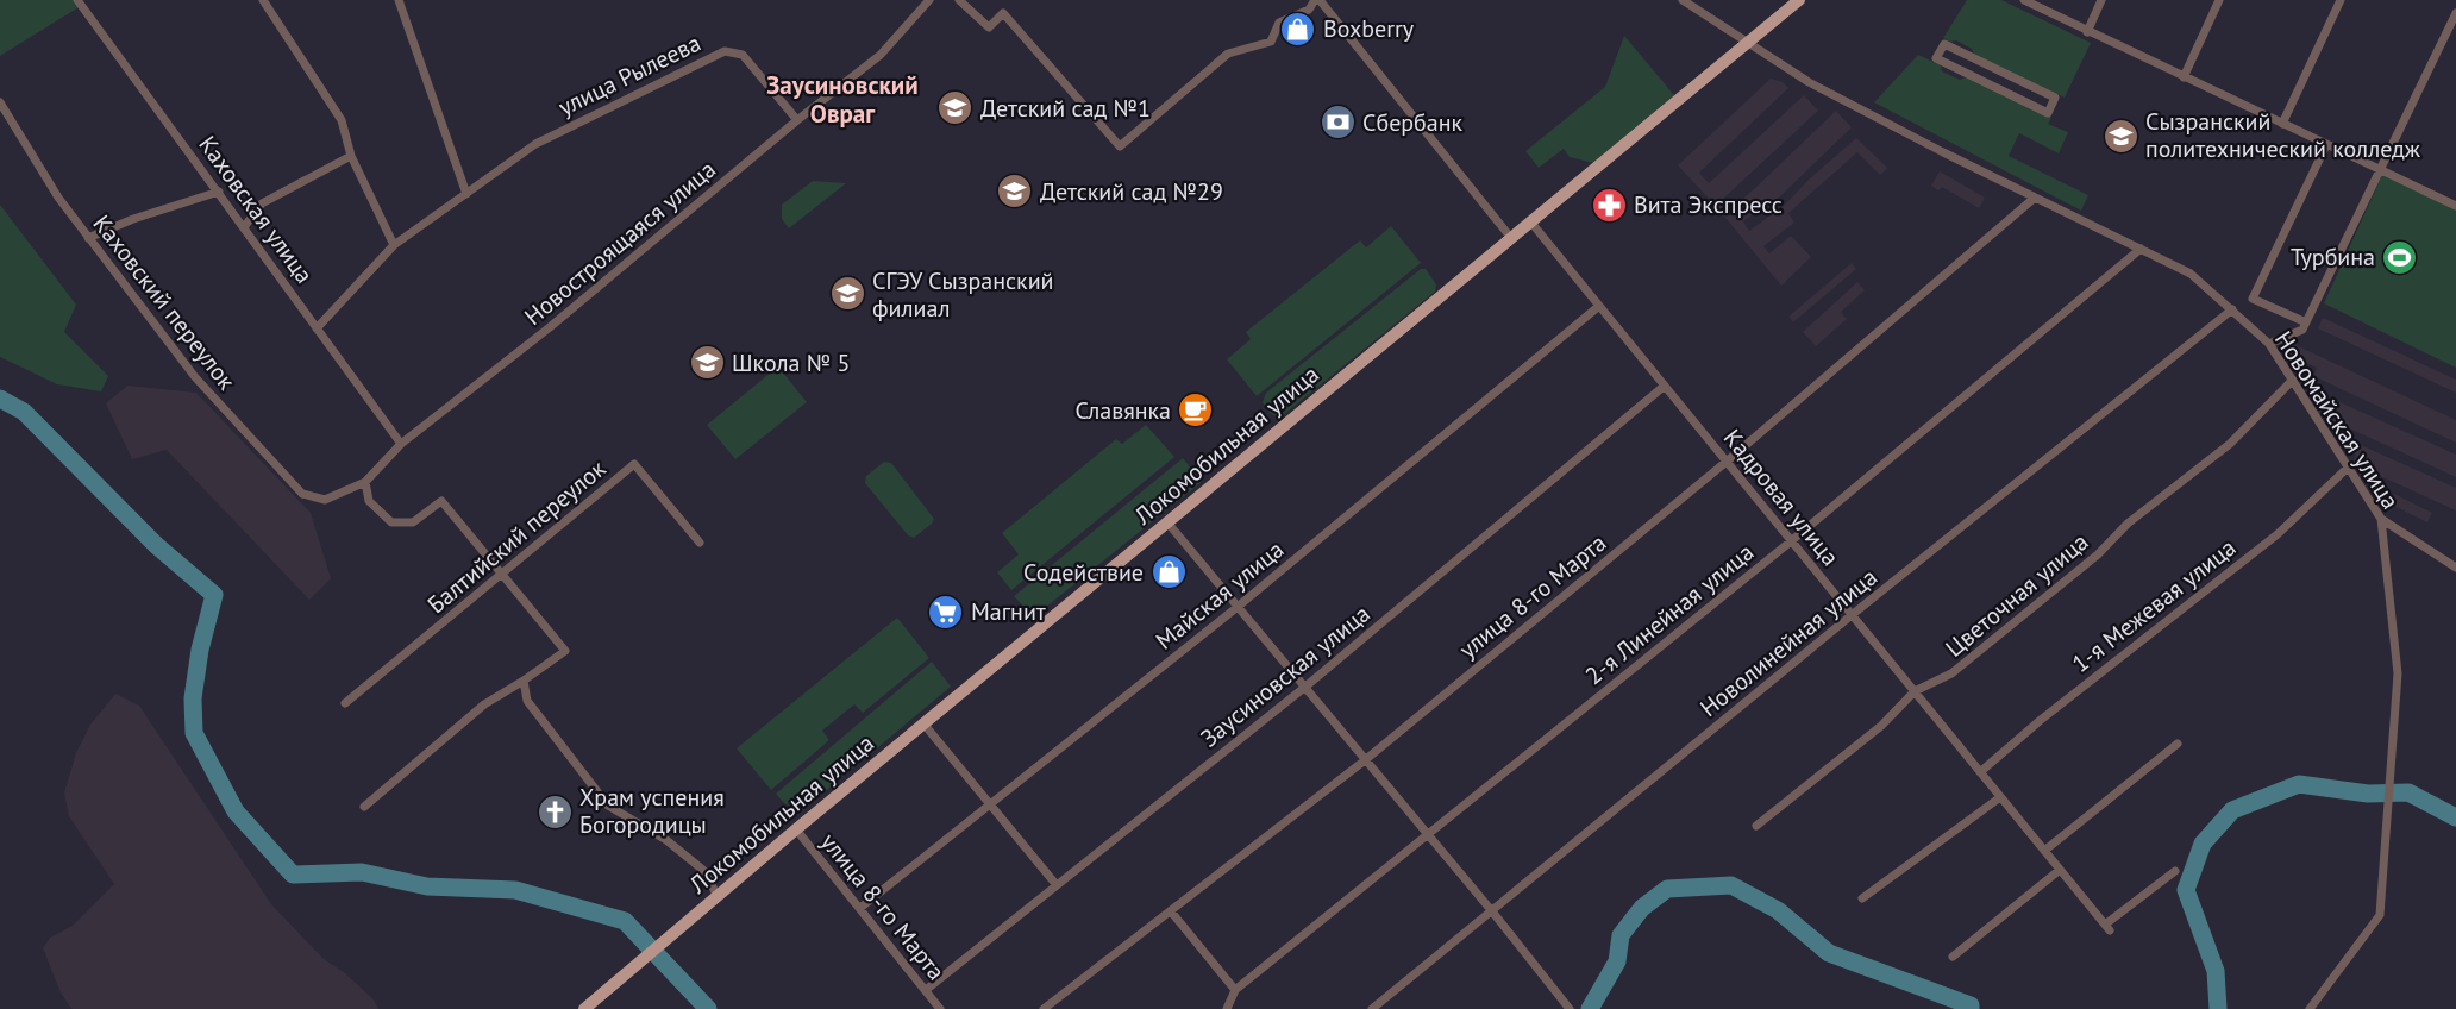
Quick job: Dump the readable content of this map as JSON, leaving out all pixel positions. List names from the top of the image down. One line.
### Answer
{"streets":{"main road":["Локомобильная улица"],"street":["улица Рылеева","Каховская улица","Новостроящаяся улица","Каховский переулок","Новомайская улица","Кадровая улица","Балтийский переулок","Майская улица","Цветочная улица","улица 8-го Марта","1-я Межевая улица","2-я Линейная улица","Новолинейная улица","Заусиновская улица"]},"crossings":[["улица Рылеева","Каховская улица"],["улица Рылеева","Новостроящаяся улица"],["Каховская улица","Новостроящаяся улица"],["Новостроящаяся улица","Каховский переулок"],["Новомайская улица","Локомобильная улица"],["Новомайская улица","Цветочная улица"],["Новомайская улица","улица 8-го Марта"],["Новомайская улица","1-я Межевая улица"],["Новомайская улица","2-я Линейная улица"],["Новомайская улица","Новолинейная улица"],["Локомобильная улица","Кадровая улица"],["Локомобильная улица","улица 8-го Марта"],["Кадровая улица","Майская улица"],["Кадровая улица","Цветочная улица"],["Кадровая улица","улица 8-го Марта"],["Кадровая улица","1-я Межевая улица"],["Кадровая улица","2-я Линейная улица"],["Кадровая улица","Новолинейная улица"],["Кадровая улица","Заусиновская улица"],["Майская улица","улица 8-го Марта"],["улица 8-го Марта","Заусиновская улица"]],"districts":["Заусиновский Овраг"],"places":{"shop":["Boxberry","Содействие"],"school or university":["Детский сад №1","Сызранский политехнический колледж","Детский сад №29","СГЭУ Сызранский филиал","Школа № 5"],"bank":["Сбербанк"],"pharmacy":["Вита Экспресс"],"sports":["Турбина"],"cafe":["Славянка"],"supermarket":["Магнит"],"church":["Храм успения Богородицы"]}}
